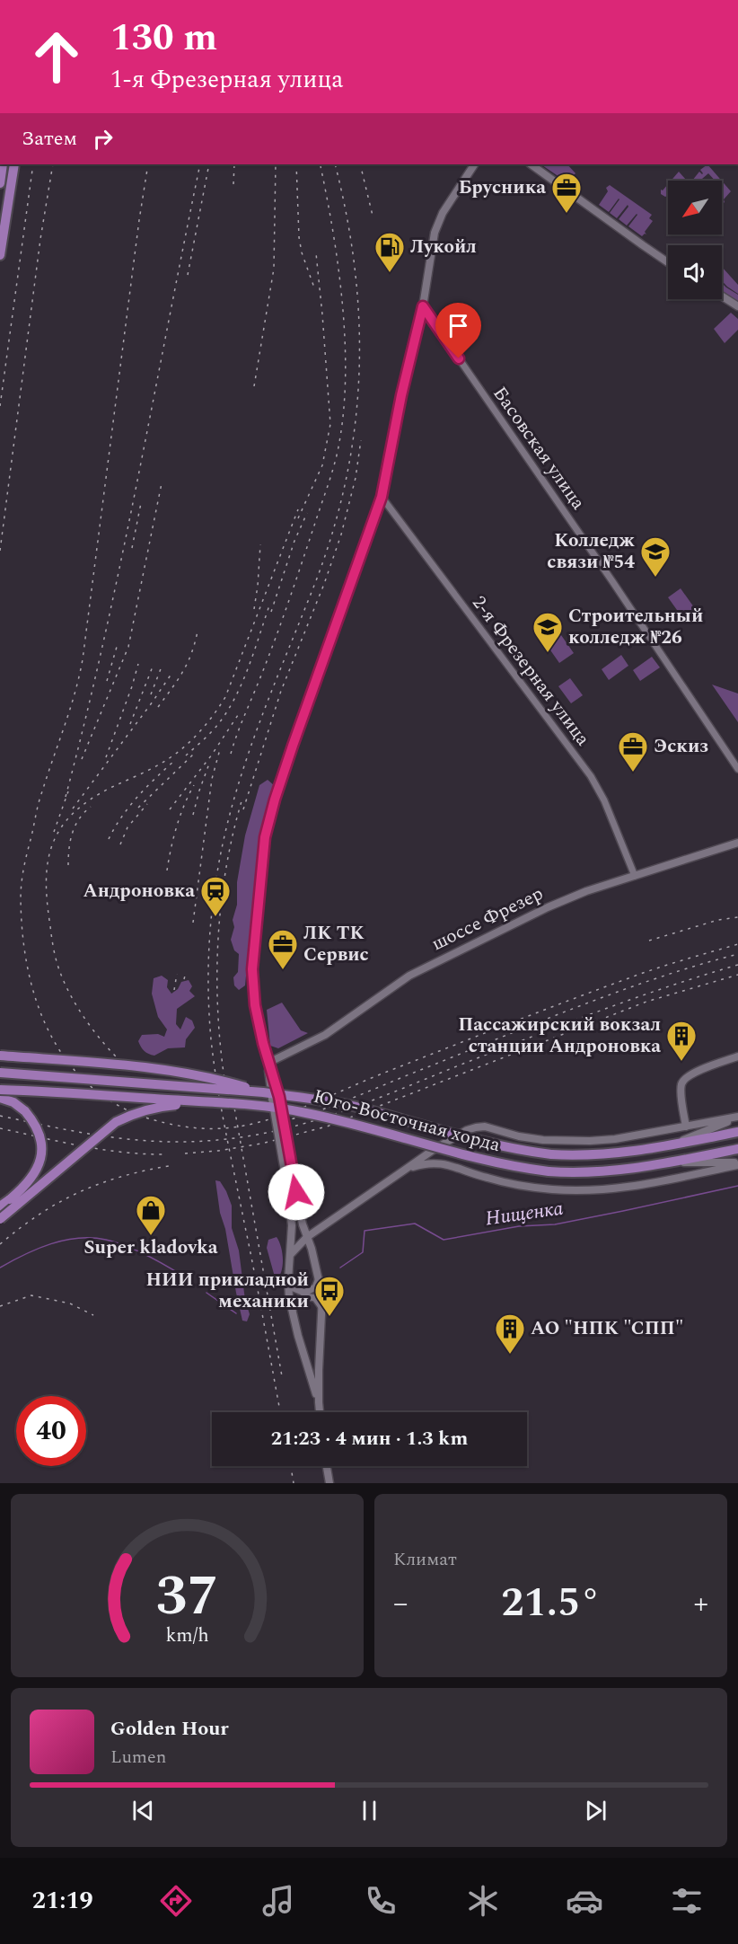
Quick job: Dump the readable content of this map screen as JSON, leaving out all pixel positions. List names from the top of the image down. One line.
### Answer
{"streets":{"main road":["Юго-Восточная хорда"],"street":["Басовская улица","2-я Фрезерная улица","шоссе Фрезер"]},"crossings":[["2-я Фрезерная улица","шоссе Фрезер"]],"water":["Нищенка"],"places":{"office":["Брусника","Эскиз","ЛК ТК Сервис"],"fuel station":["Лукойл"],"school or university":["Колледж связи №54","Строительный колледж №26"],"station":["Андроновка"],"building":["Пассажирский вокзал станции Андроновка","АО \"НПК \"СПП\""],"shop":["Super kladovka"],"bus stop":["НИИ прикладной механики"]},"north":"bottom left","page":{"turn":["130 m","1-я Фрезерная улица"],"then":"Затем","limit":"40","trip":"21:23 · 4 мин · 1.3 km","tile":"Климат","heat":["−","21.5°","+"],"song":["Golden Hour","Lumen"],"tabs":"21:19","gauge":["37","km/h"]}}
